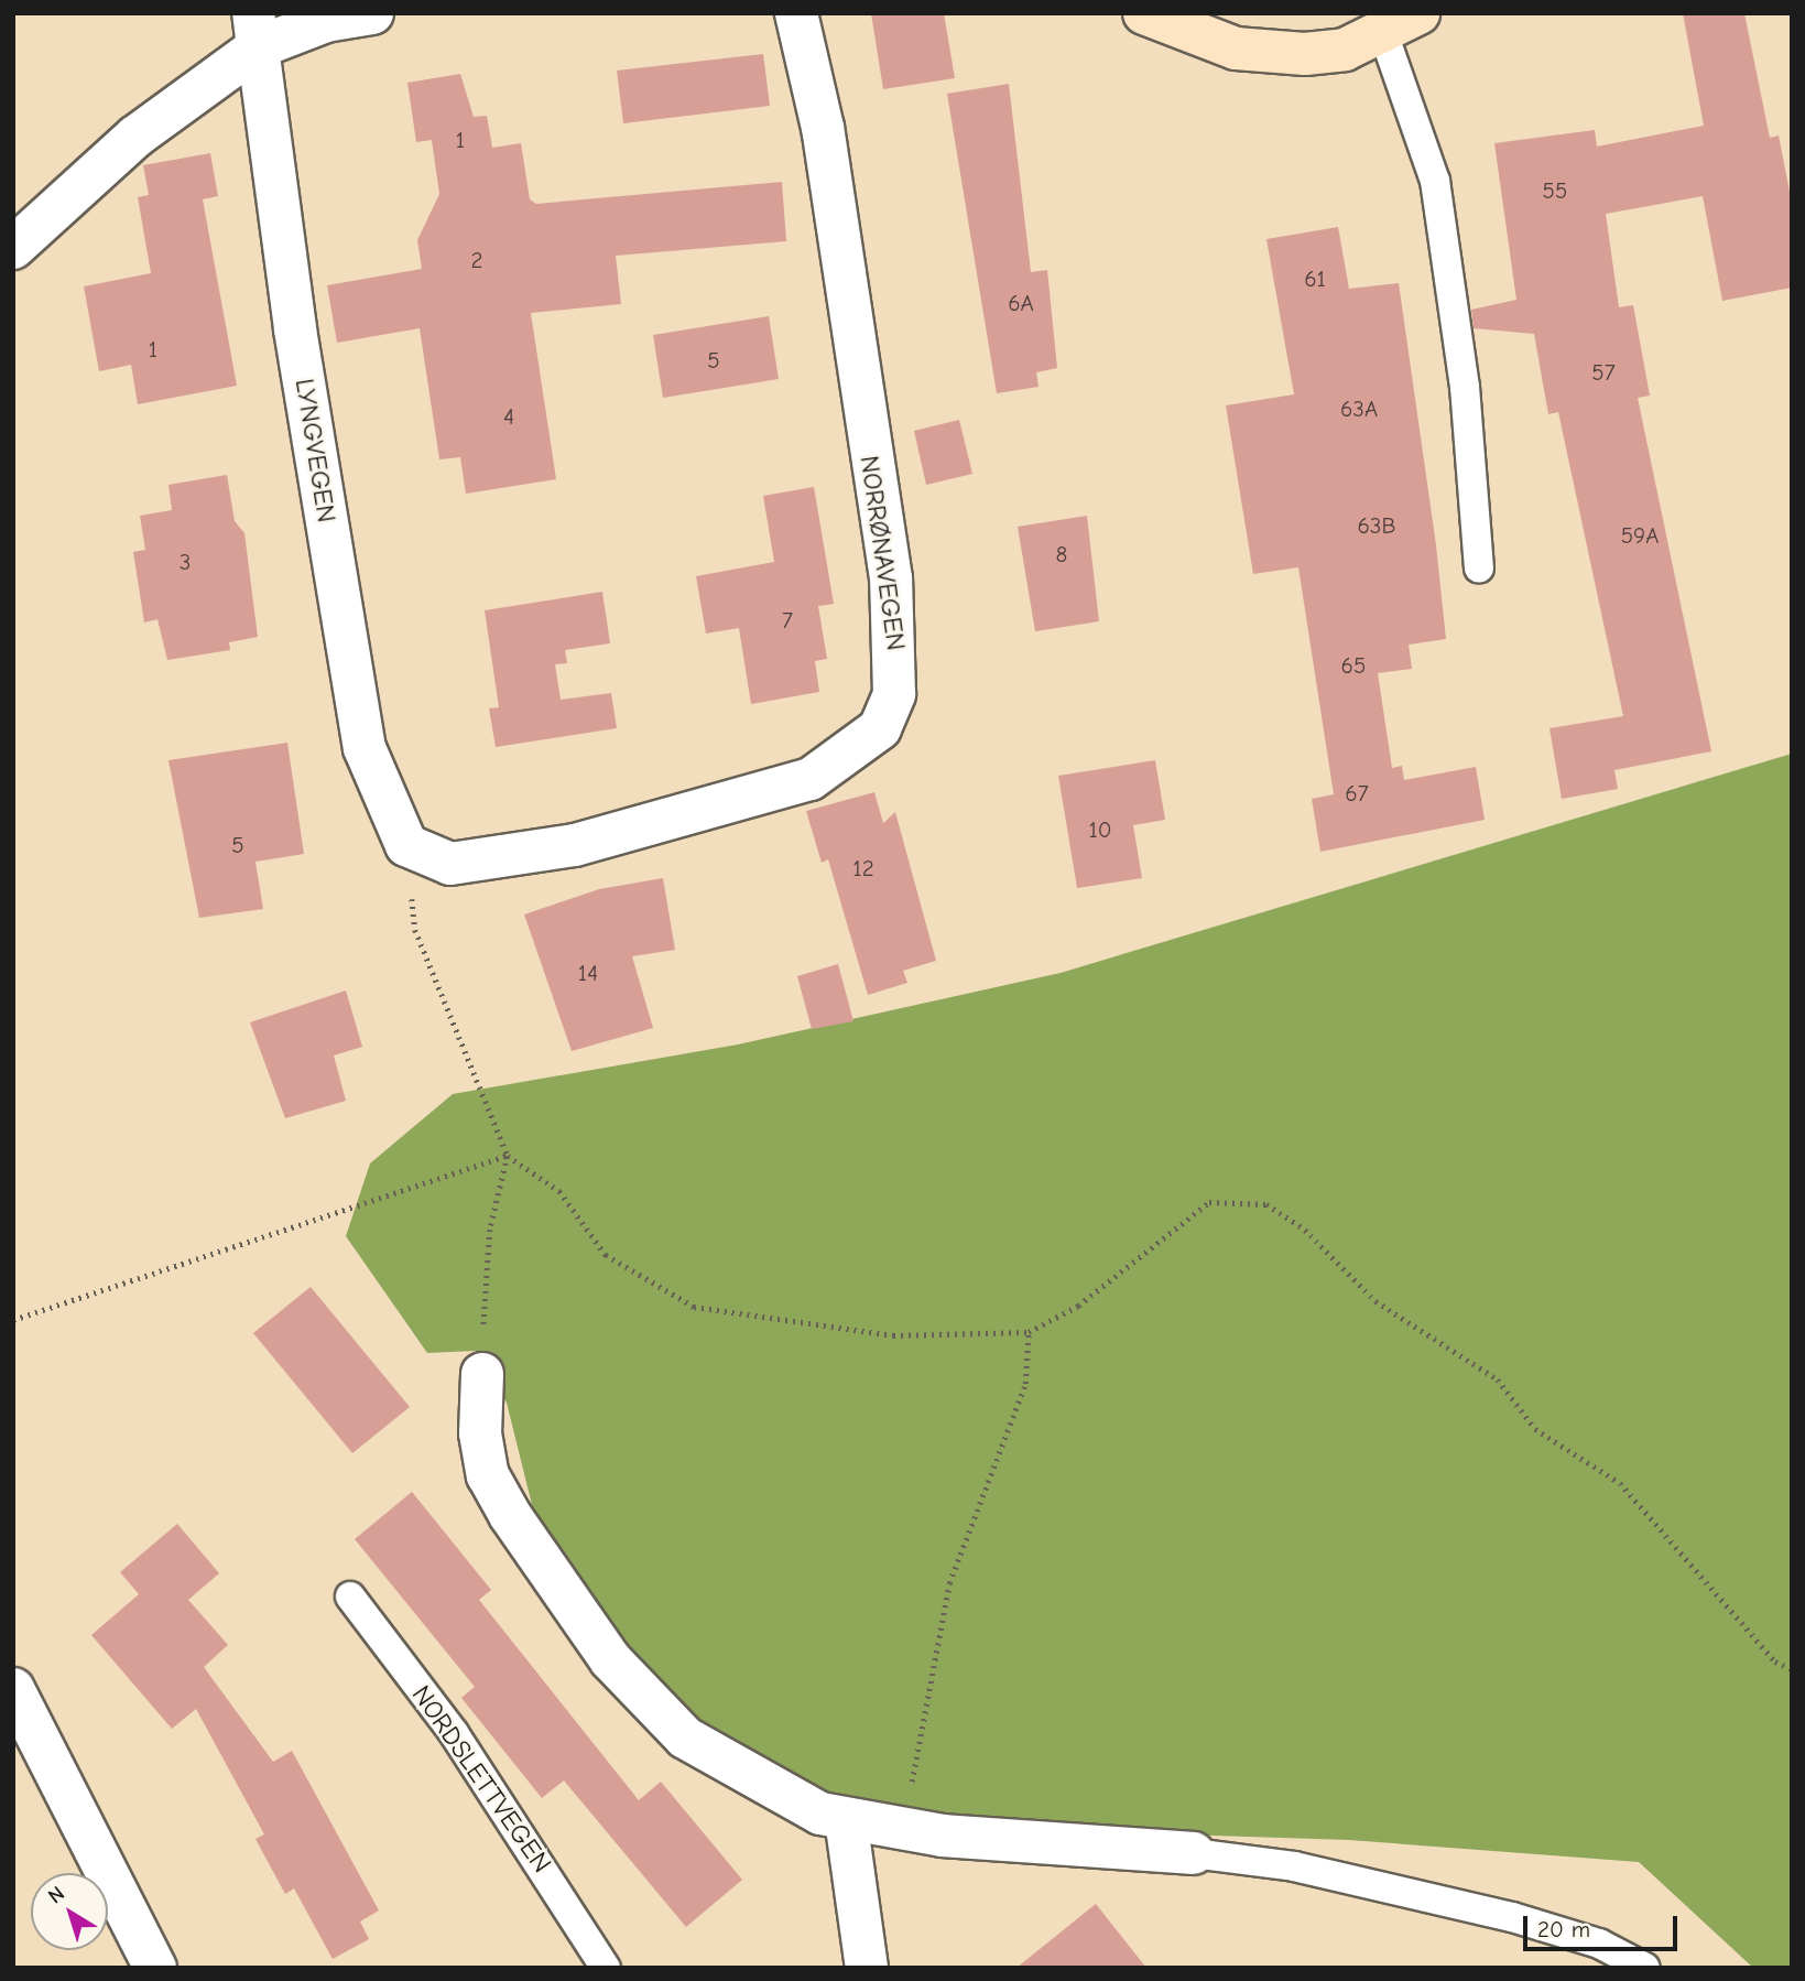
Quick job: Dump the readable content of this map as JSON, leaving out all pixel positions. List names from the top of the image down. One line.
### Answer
{"streets":{"street":["LYNGVEGEN","NORRØNAVEGEN"],"lane":["NORDSLETTVEGEN"]},"crossings":[["LYNGVEGEN","NORRØNAVEGEN"]],"house_numbers":["1","55","2","61","6A","1","5","57","63A","4","63B","59A","8","3","7","65","67","10","5","12","14"],"scale_bar":"20 m","north":"top left"}
